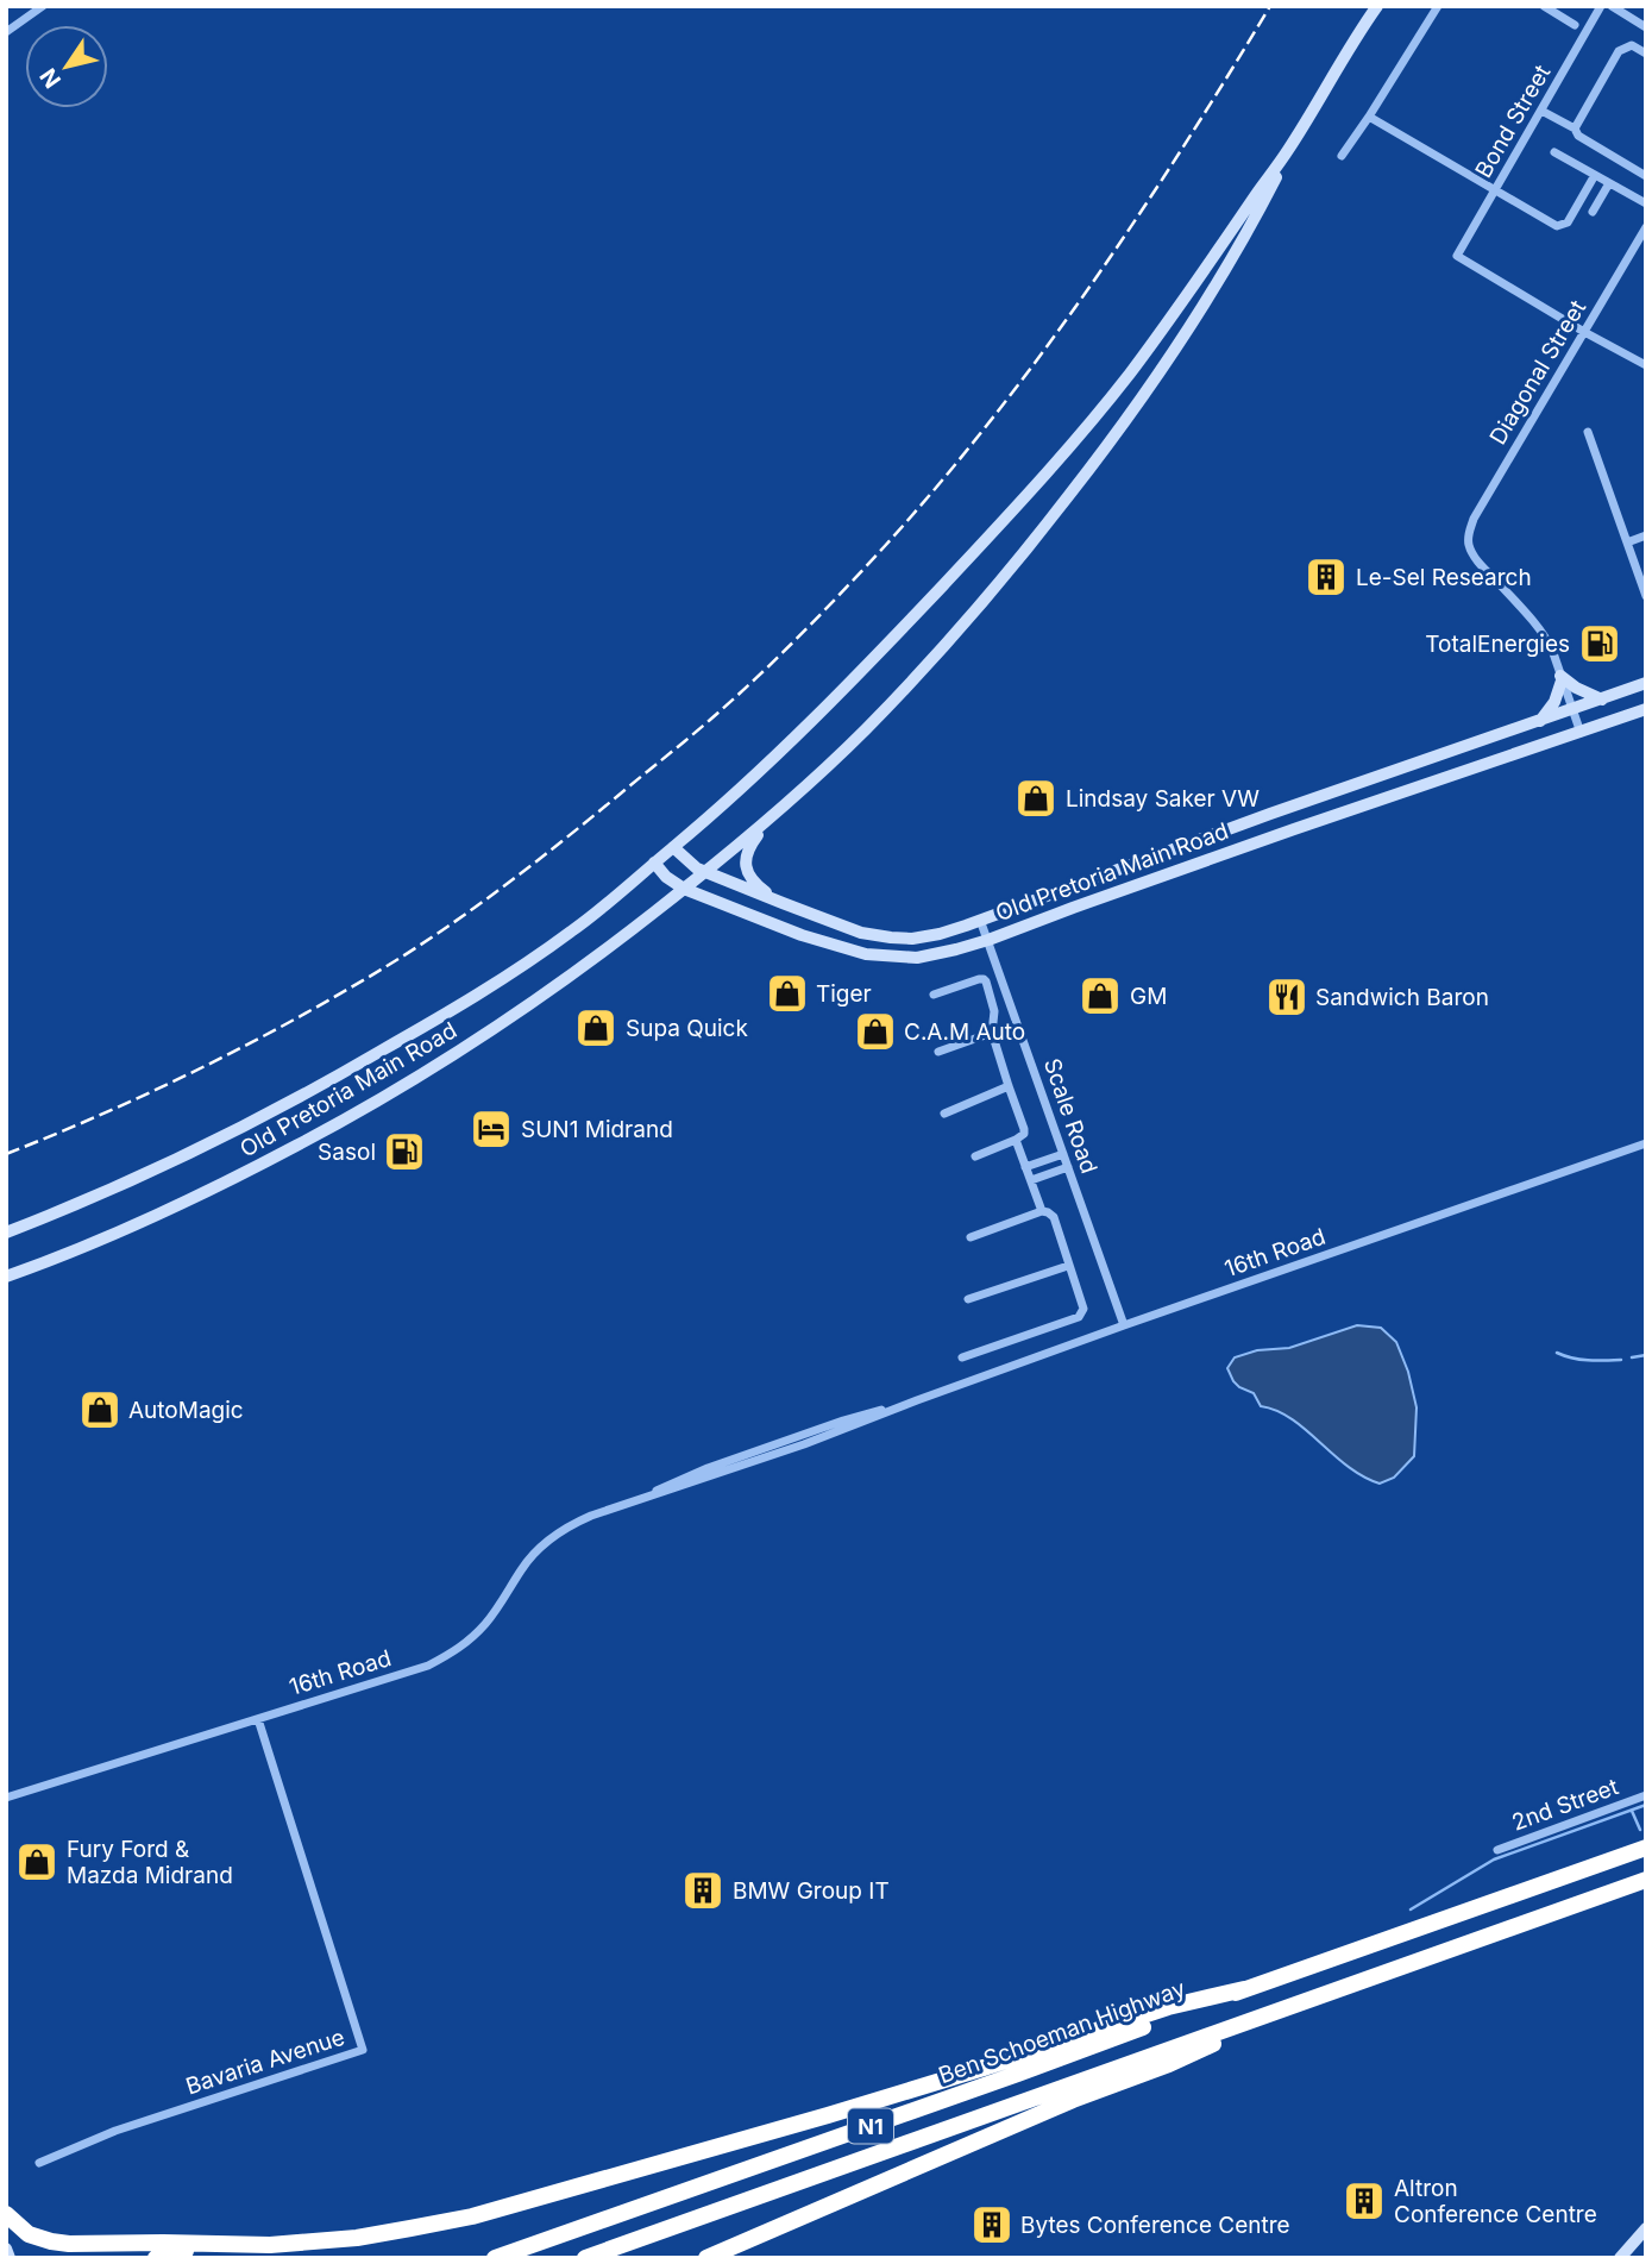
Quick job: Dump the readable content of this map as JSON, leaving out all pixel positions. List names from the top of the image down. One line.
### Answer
{"streets":{"highway":["Ben Schoeman Highway","N1"],"main road":["Old Pretoria Main Road"],"street":["Bond Street","Diagonal Street","Scale Road","16th Road","2nd Street","Bavaria Avenue"]},"crossings":[["Bond Street","Diagonal Street"],["Old Pretoria Main Road","Scale Road"],["Scale Road","16th Road"],["16th Road","Bavaria Avenue"]],"places":{"building":["Le-Sel Research","BMW Group IT","Altron Conference Centre","Bytes Conference Centre"],"fuel station":["TotalEnergies","Sasol"],"shop":["Lindsay Saker VW","Tiger","GM","Supa Quick","C.A.M Auto","AutoMagic","Fury Ford & Mazda Midrand"],"restaurant":["Sandwich Baron"],"hotel":["SUN1 Midrand"]},"north":"bottom left"}
